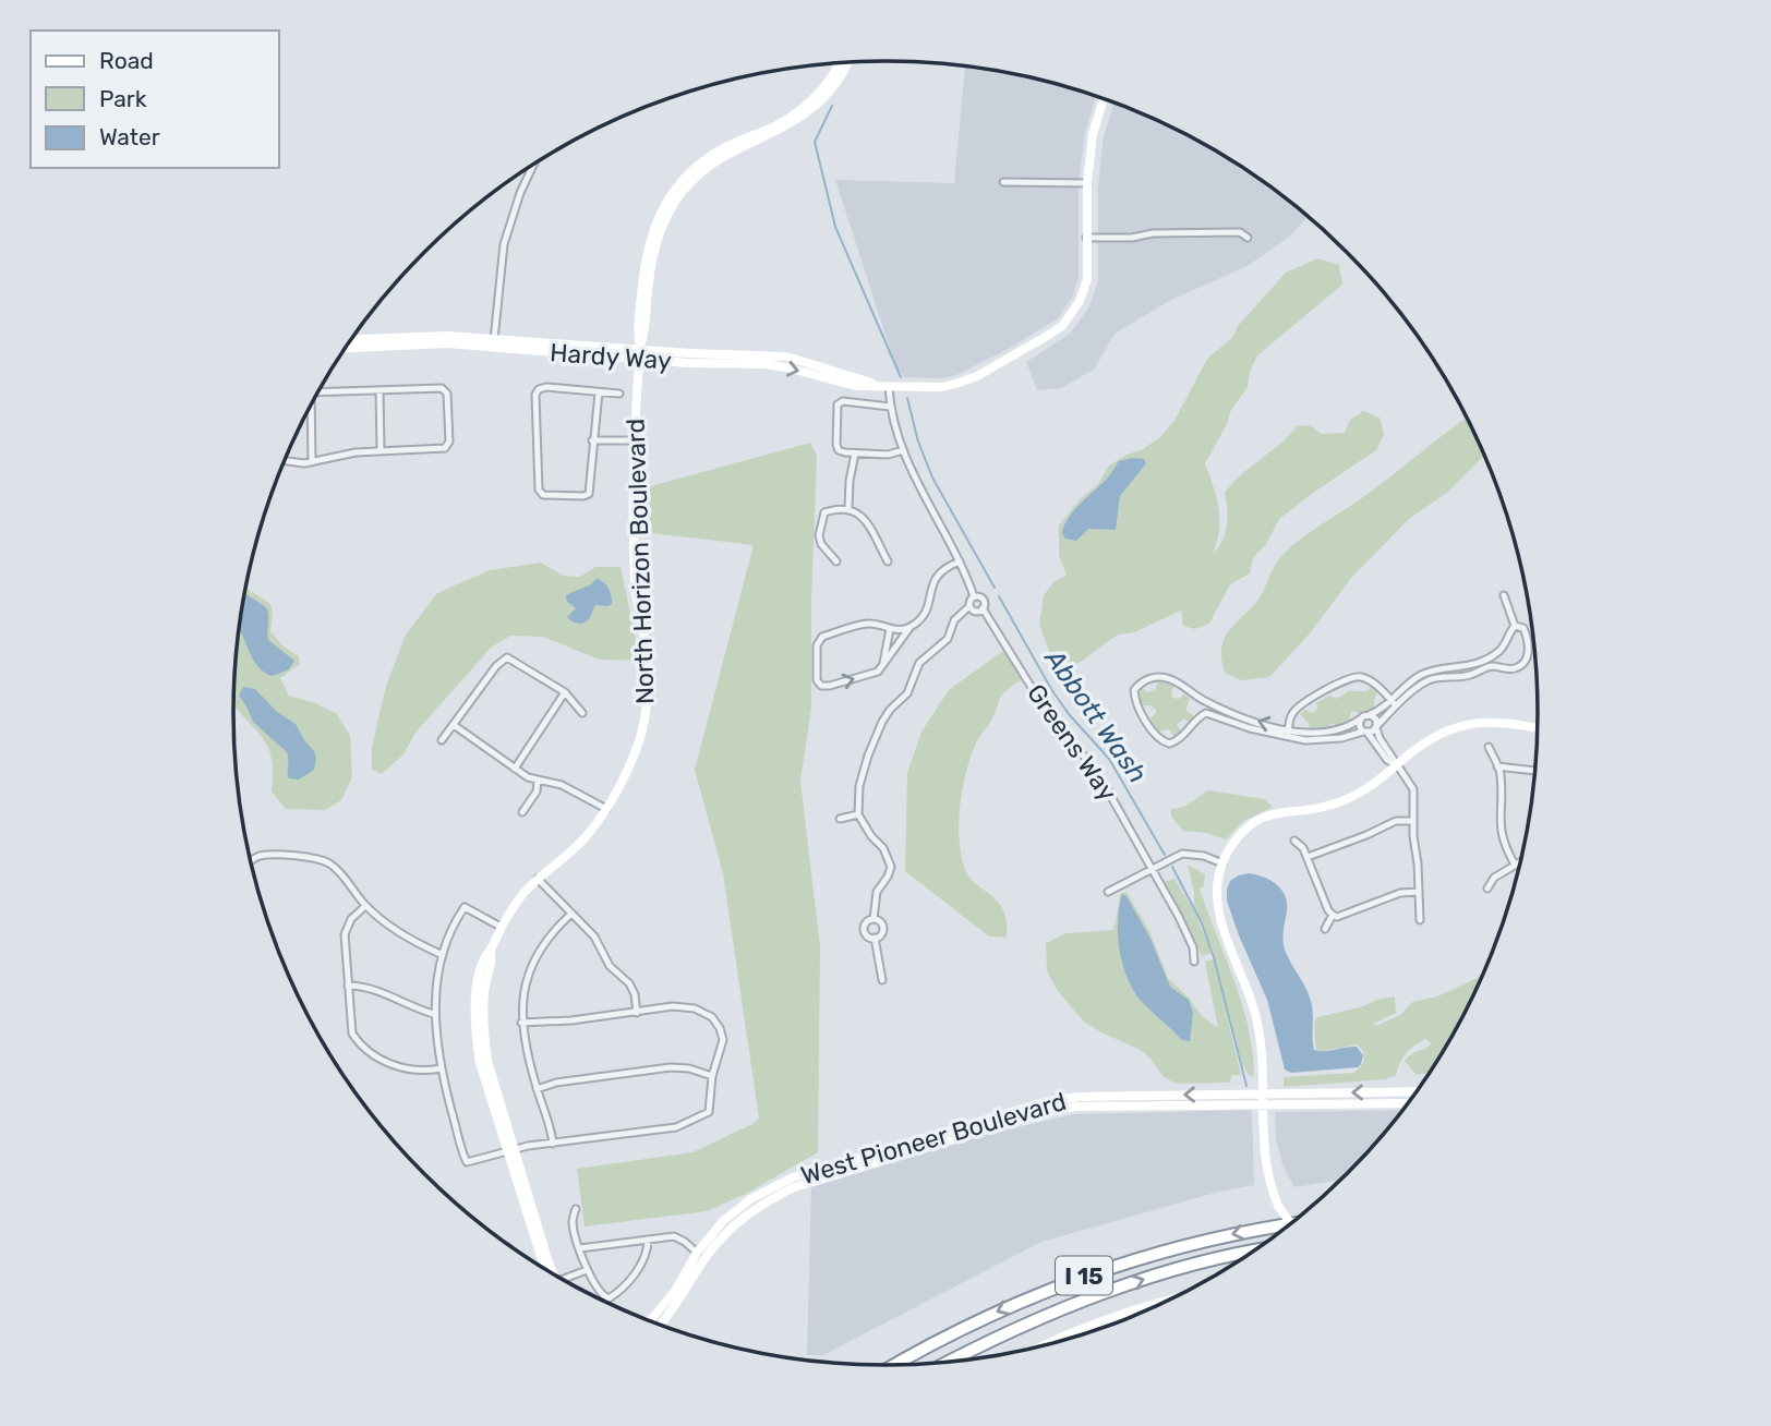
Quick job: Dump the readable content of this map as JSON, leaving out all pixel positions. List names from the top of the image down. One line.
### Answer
{"streets":{"highway":["I 15"],"main road":["Hardy Way","North Horizon Boulevard","West Pioneer Boulevard"],"street":["Greens Way"]},"crossings":[["Hardy Way","North Horizon Boulevard"]],"water":["Abbott Wash"],"legend":["Road","Park","Water"]}
